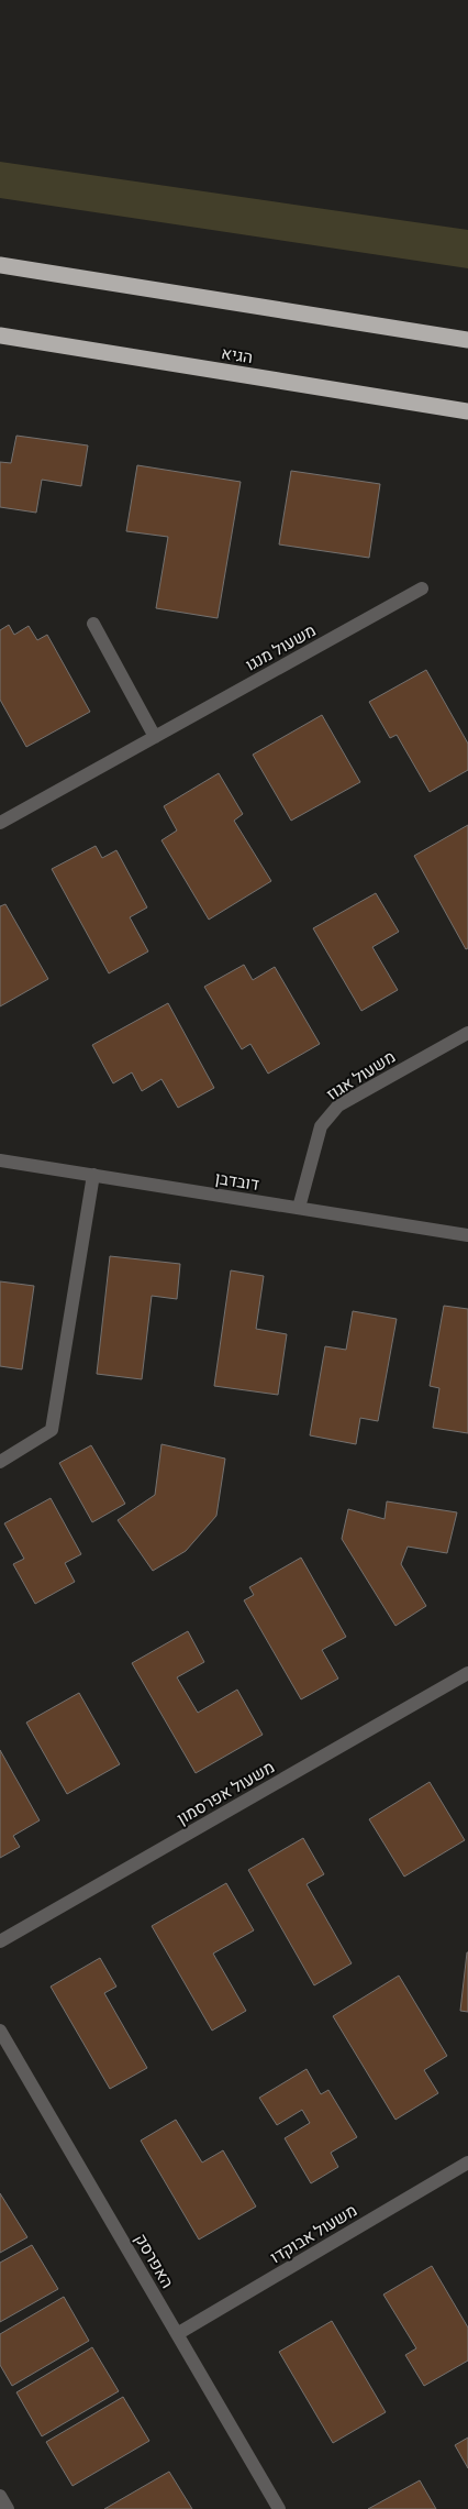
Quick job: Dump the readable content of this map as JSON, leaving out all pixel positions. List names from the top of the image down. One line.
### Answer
{"streets":{"highway":["הגיא"],"street":["משעול מנגו","משעול אגוז","דובדבן","משעול אפרסמון","משעול אבוקדו","האפרסק"]},"crossings":[["משעול אגוז","דובדבן"],["משעול אבוקדו","האפרסק"]]}
